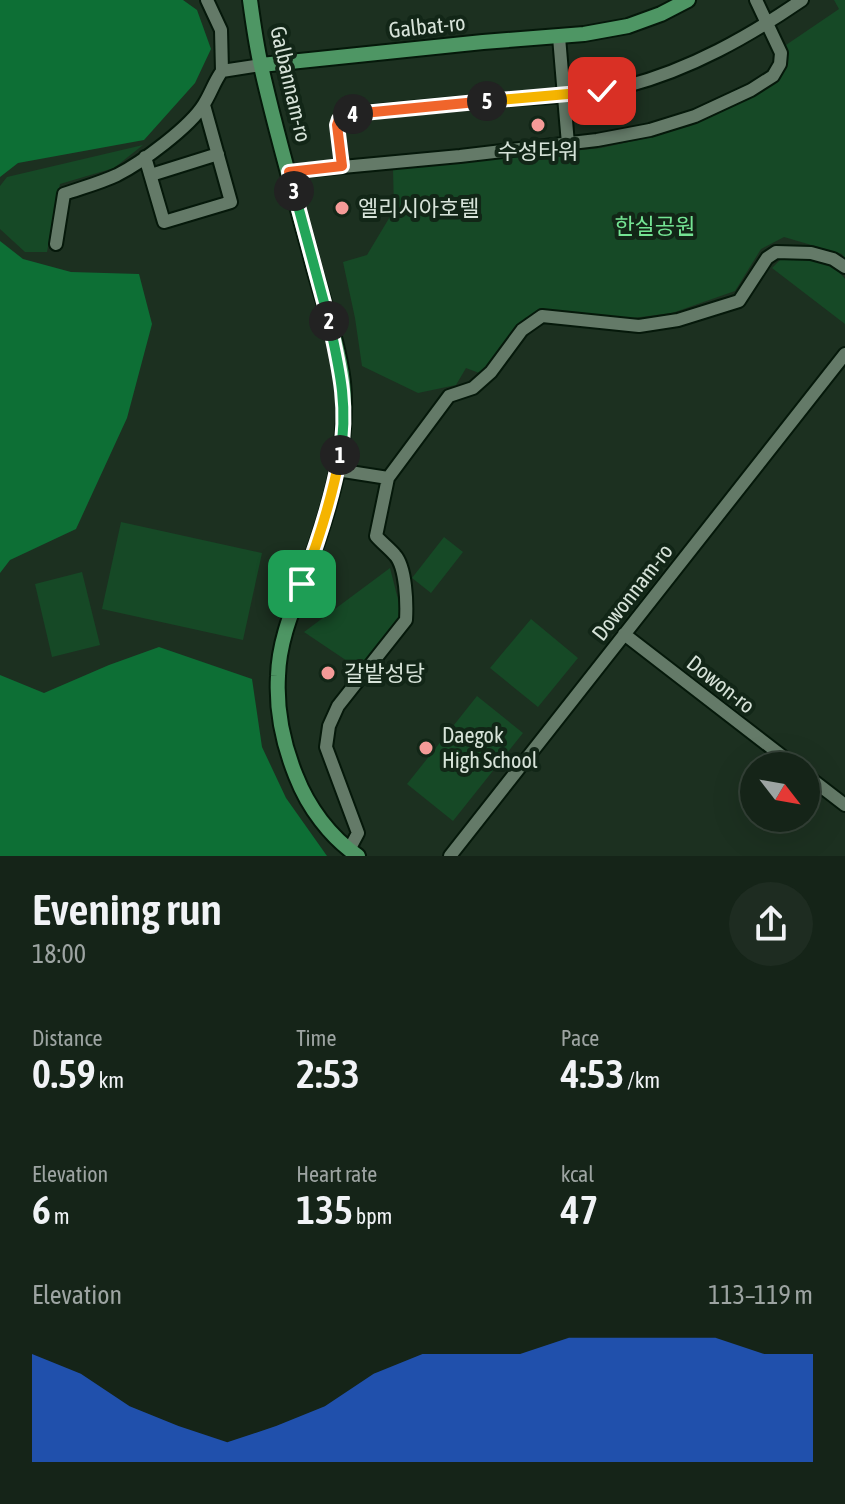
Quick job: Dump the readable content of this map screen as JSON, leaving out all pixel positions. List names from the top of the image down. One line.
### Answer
{"streets":{"main road":["Galbat-ro","Galbannam-ro"],"street":["Dowonnam-ro","Dowon-ro"]},"crossings":[["Galbat-ro","Galbannam-ro"],["Dowonnam-ro","Dowon-ro"]],"parks":["한실공원"],"places":["수성타워","엘리시아호텔","갈밭성당","Daegok High School"],"north":"bottom right","page":{"pins":["5","4","3","2","1"],"heading":["Evening run","18:00"],"stats":[["Distance","0.59 km"],["Time","2:53"],["Pace","4:53 /km"],["Elevation","6 m"],["Heart rate","135 bpm"],["kcal","47"]],"chart":["Elevation","113–119 m"]}}
